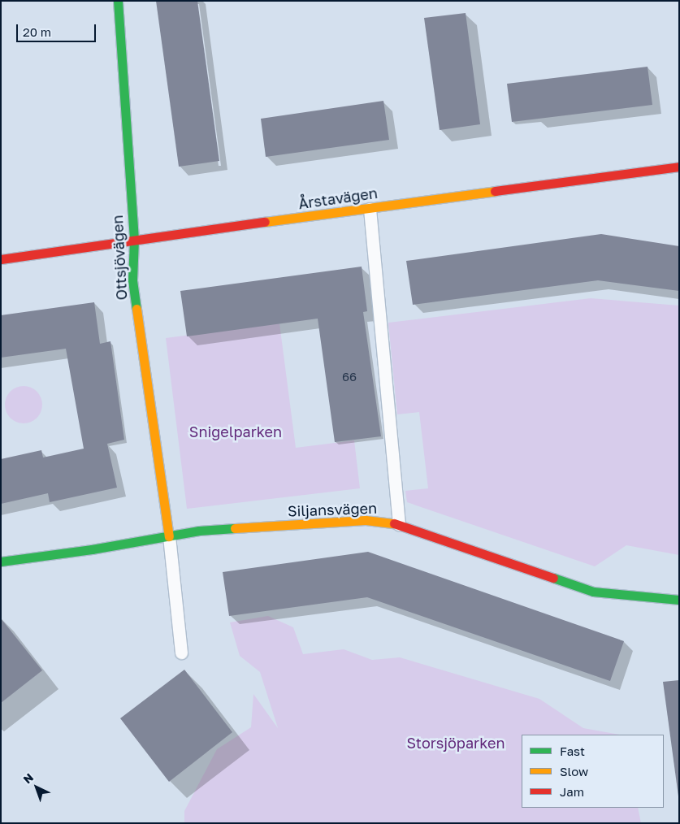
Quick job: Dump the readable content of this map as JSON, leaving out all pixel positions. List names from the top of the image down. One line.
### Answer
{"streets":{"street":["Årstavägen","Ottsjövägen","Siljansvägen"]},"crossings":[["Årstavägen","Ottsjövägen"],["Ottsjövägen","Siljansvägen"]],"parks":["Snigelparken","Storsjöparken"],"house_numbers":["66"],"legend":["Fast","Slow","Jam"],"scale_bar":"20 m","north":"top left"}
